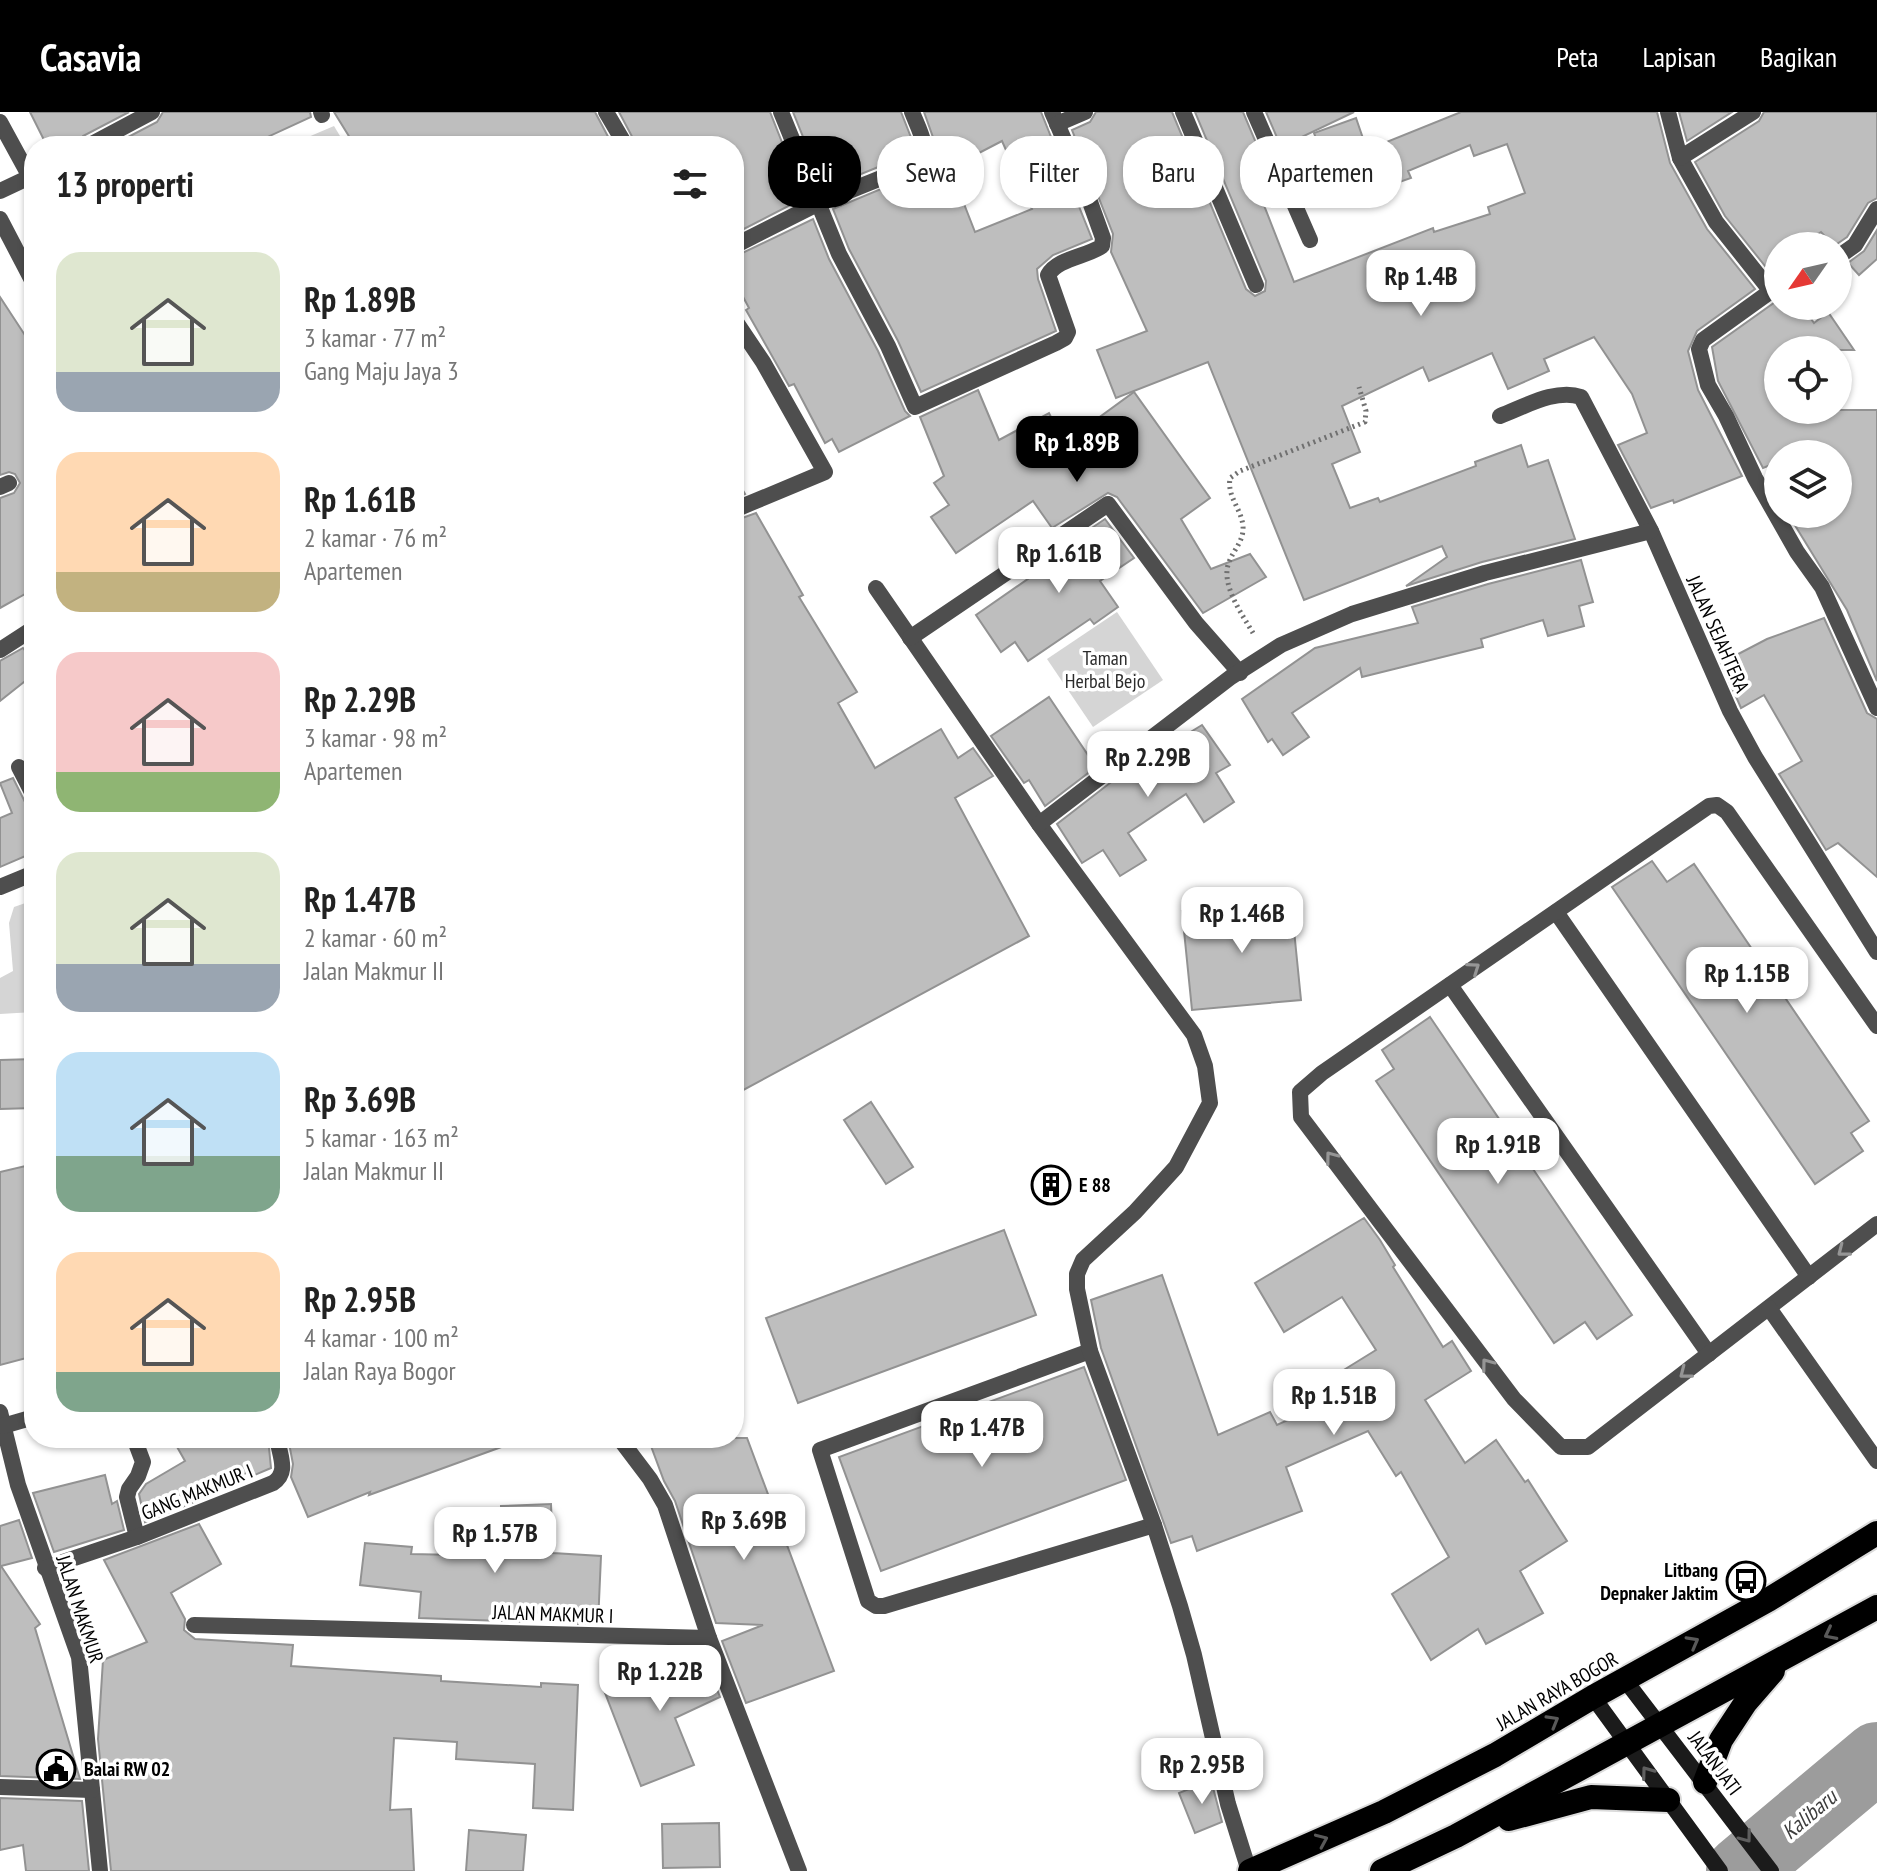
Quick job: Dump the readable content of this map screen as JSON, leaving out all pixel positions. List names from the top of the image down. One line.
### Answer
{"streets":{"highway":["JALAN RAYA BOGOR"],"main road":["JALAN JATI"],"street":["JALAN SEJAHTERA","GANG MAKMUR I","JALAN MAKMUR","JALAN MAKMUR I"]},"crossings":[["GANG MAKMUR I","JALAN MAKMUR"],["JALAN RAYA BOGOR","JALAN JATI"]],"water":["Kalibaru"],"parks":["Taman Herbal Bejo"],"places":{"building":["E 88"],"bus stop":["Litbang Depnaker Jaktim"],"public building":["Balai RW 02"]},"north":"bottom left","page":{"header":"Casavia","nav":["Peta","Lapisan","Bagikan"],"chip":["Beli","Sewa","Filter","Baru","Apartemen"],"heading":"13 properti","list":[{"name":"Rp 1.89B","note":"3 kamar · 77 m² · Gang Maju Jaya 3"},{"name":"Rp 1.61B","note":"2 kamar · 76 m² · Apartemen"},{"name":"Rp 2.29B","note":"3 kamar · 98 m² · Apartemen"},{"name":"Rp 1.47B","note":"2 kamar · 60 m² · Jalan Makmur II"},{"name":"Rp 3.69B","note":"5 kamar · 163 m² · Jalan Makmur II"},{"name":"Rp 2.95B","note":"4 kamar · 100 m² · Jalan Raya Bogor"}],"price":["Rp 1.4B","Rp 1.89B","Rp 1.61B","Rp 2.29B","Rp 1.46B","Rp 1.15B","Rp 1.91B","Rp 1.51B","Rp 1.47B","Rp 3.69B","Rp 1.57B","Rp 1.22B","Rp 2.95B"]}}
